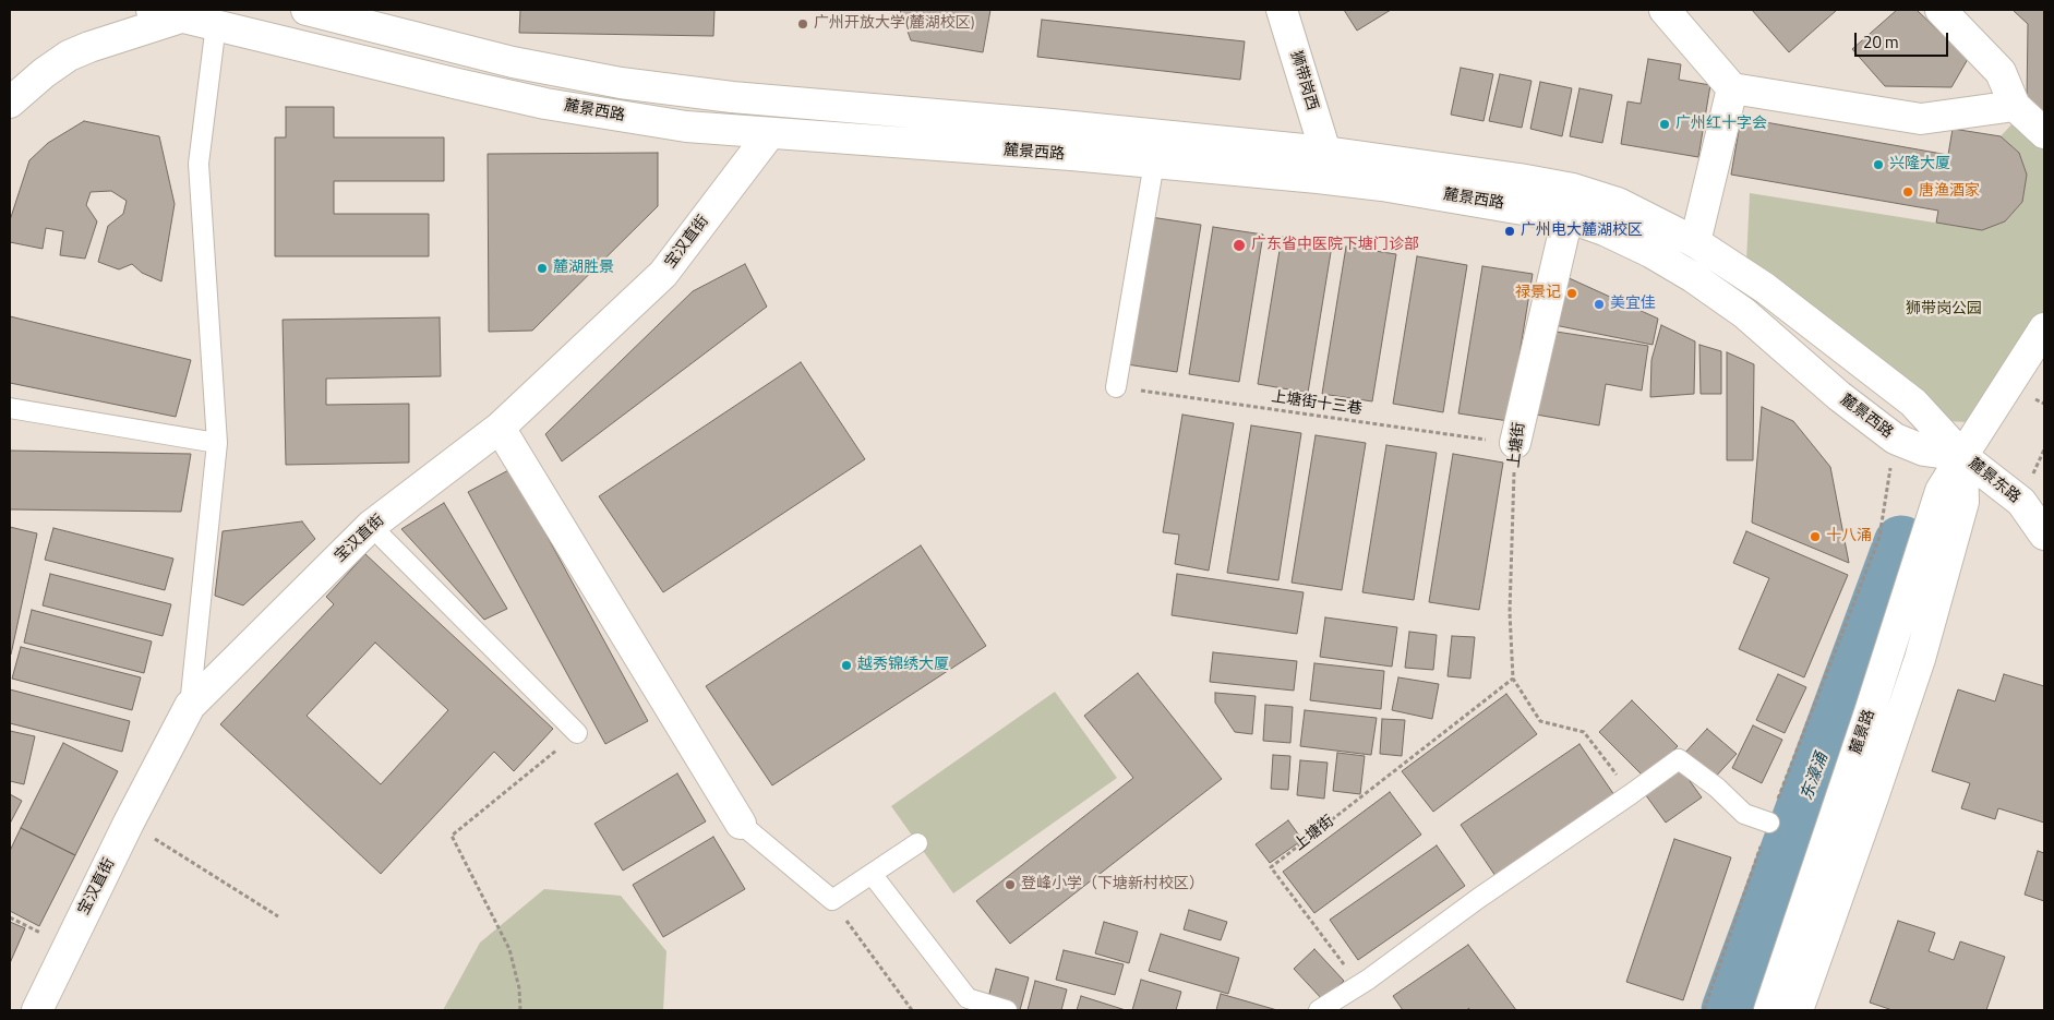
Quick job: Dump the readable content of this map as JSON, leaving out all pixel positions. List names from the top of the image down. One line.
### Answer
{"streets":{"street":["狮带岗西","麓景西路","宝汉直街","上塘街","麓景东路","麓景路"],"path":["上塘街十三巷"]},"crossings":[["狮带岗西","麓景西路"],["麓景西路","宝汉直街"],["麓景西路","上塘街"],["麓景西路","麓景东路"],["麓景西路","麓景路"],["上塘街十三巷","上塘街"],["麓景东路","麓景路"]],"water":["东濠涌"],"parks":["狮带岗公园"],"places":["广州开放大学(麓湖校区)","广州红十字会","兴隆大厦","唐渔酒家","广州电大麓湖校区","广东省中医院下塘门诊部","麓湖胜景","禄景记","美宜佳","十八涌","越秀锦绣大厦","登峰小学（下塘新村校区）"],"scale_bar":"20 m"}
